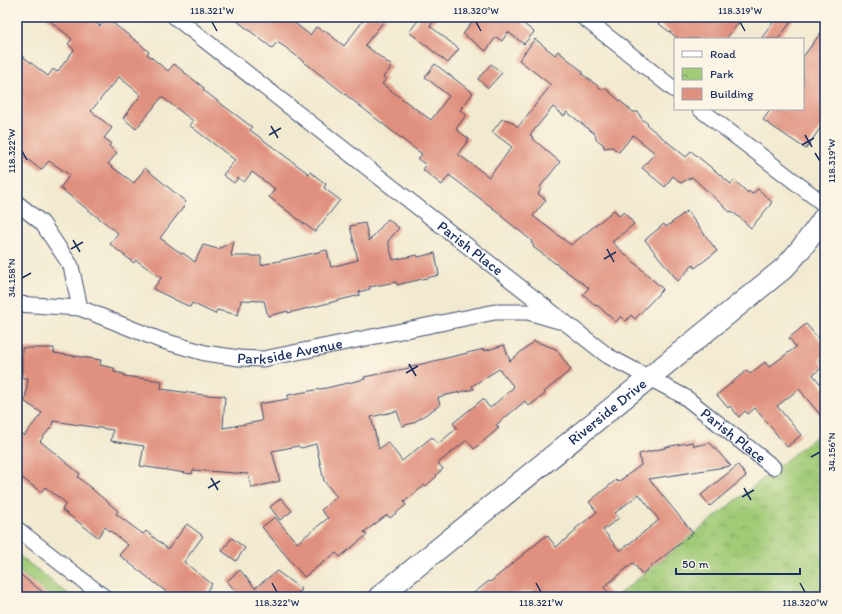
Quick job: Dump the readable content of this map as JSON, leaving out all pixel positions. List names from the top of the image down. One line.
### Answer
{"streets":{"main road":["Riverside Drive"],"street":["Parish Place","Parkside Avenue"]},"crossings":[["Parish Place","Parkside Avenue"],["Parish Place","Riverside Drive"]],"legend":["Road","Park","Building"],"scale_bar":"50 m","coordinates":["118.321°W","118.320°W","118.319°W","118.322°W","34.158°N","34.156°N"]}
